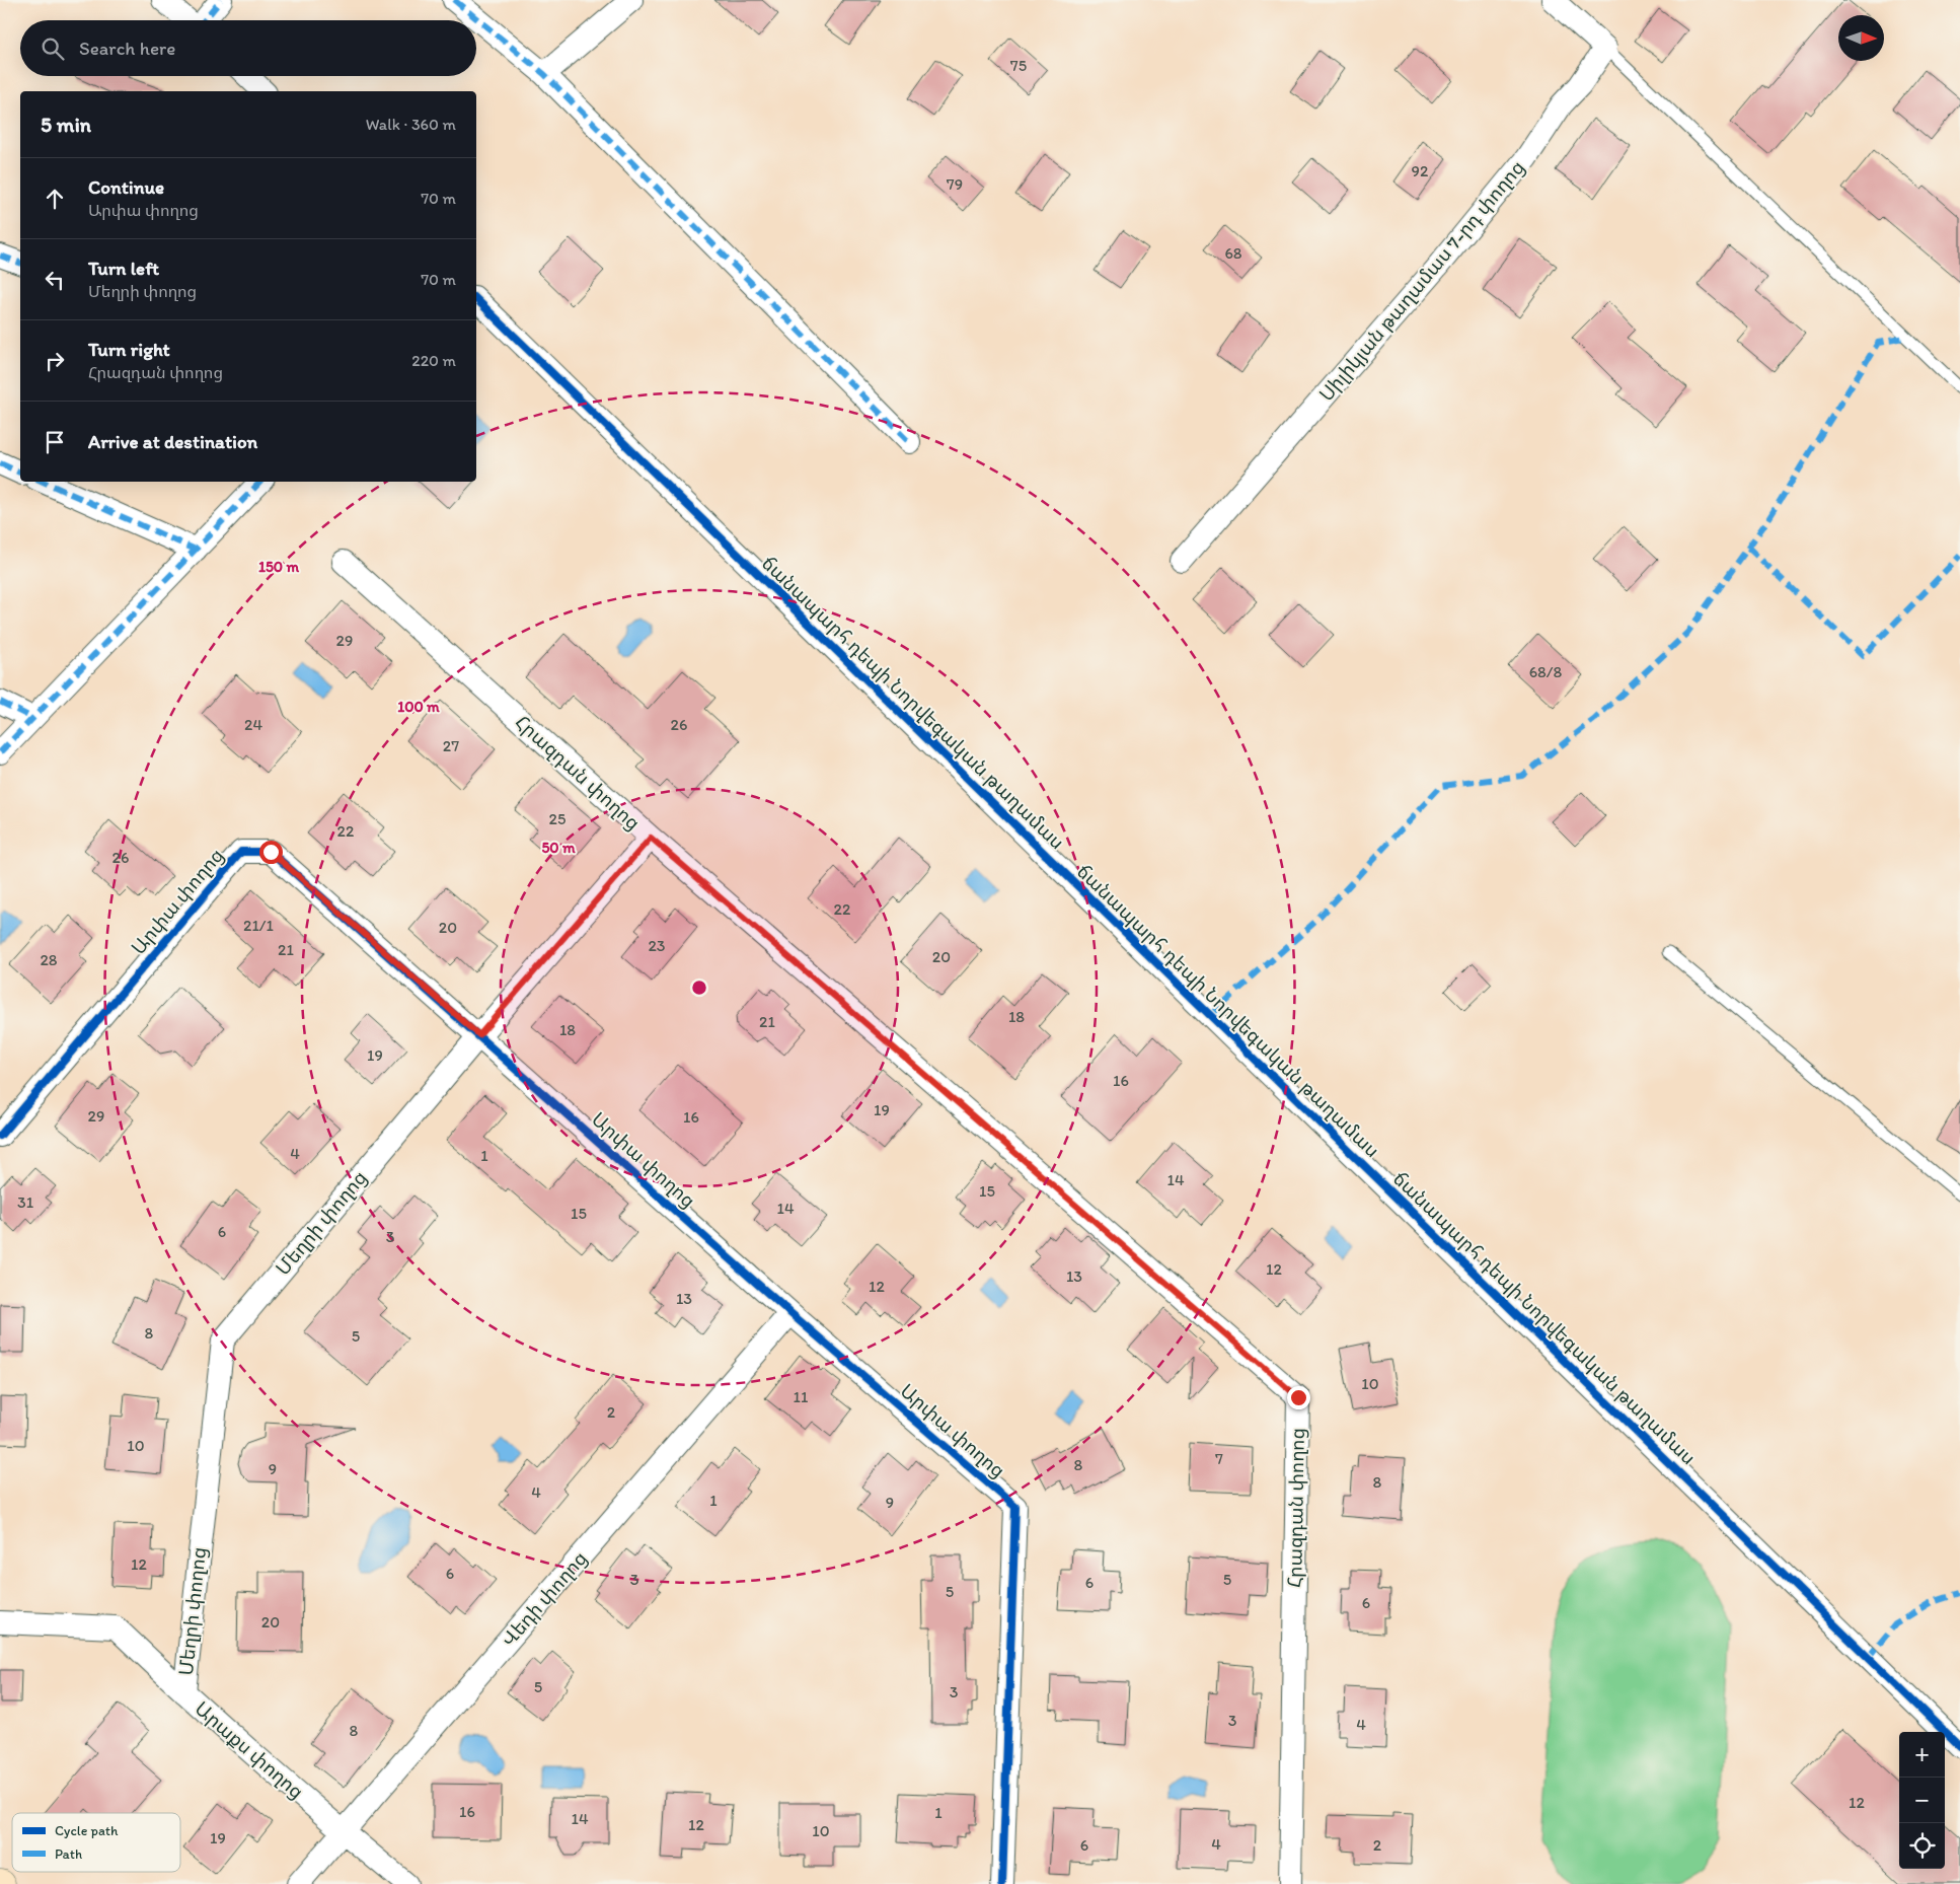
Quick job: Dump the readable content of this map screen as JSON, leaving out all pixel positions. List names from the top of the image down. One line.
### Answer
{"streets":{"street":["Սիլիկյան թաղամաս 7-րդ փողոց","ճանապարհ դեպի Նորվեգական թաղամաս","Հրազդան փողոց","Արփա փողոց","Մեղրի փողոց","Վեդի փողոց","Արաքս փողոց"]},"crossings":[["Հրազդան փողոց","Մեղրի փողոց"],["Արփա փողոց","Մեղրի փողոց"],["Արփա փողոց","Վեդի փողոց"],["Մեղրի փողոց","Արաքս փողոց"],["Վեդի փողոց","Արաքս փողոց"]],"house_numbers":["75","92","79","68","29","68/8","24","26","27","25","22","26","22","21/1","20","23","21","20","28","18","21","18","19","16","19","29","16","4","1","14","15","31","14","15","6","3","12","13","12","13","8","5","10","11","2","10","7","8","9","8","4","1","9","12","6","3","5","6","5","6","20","5","3","3","4","8","12","16","1","14","12","10","19","4","6","2"],"legend":["Cycle path","Path"],"north":"right","page":{"search":"Search here","heading":["5 min","Walk · 360 m"],"list":[["Continue","Արփա փողոց","70 m"],["Turn left","Մեղրի փողոց","70 m"],["Turn right","Հրազդան փողոց","220 m"],"Arrive at destination"],"map_buttons":["+","−"]},"rings":["150 m","100 m","50 m"]}
